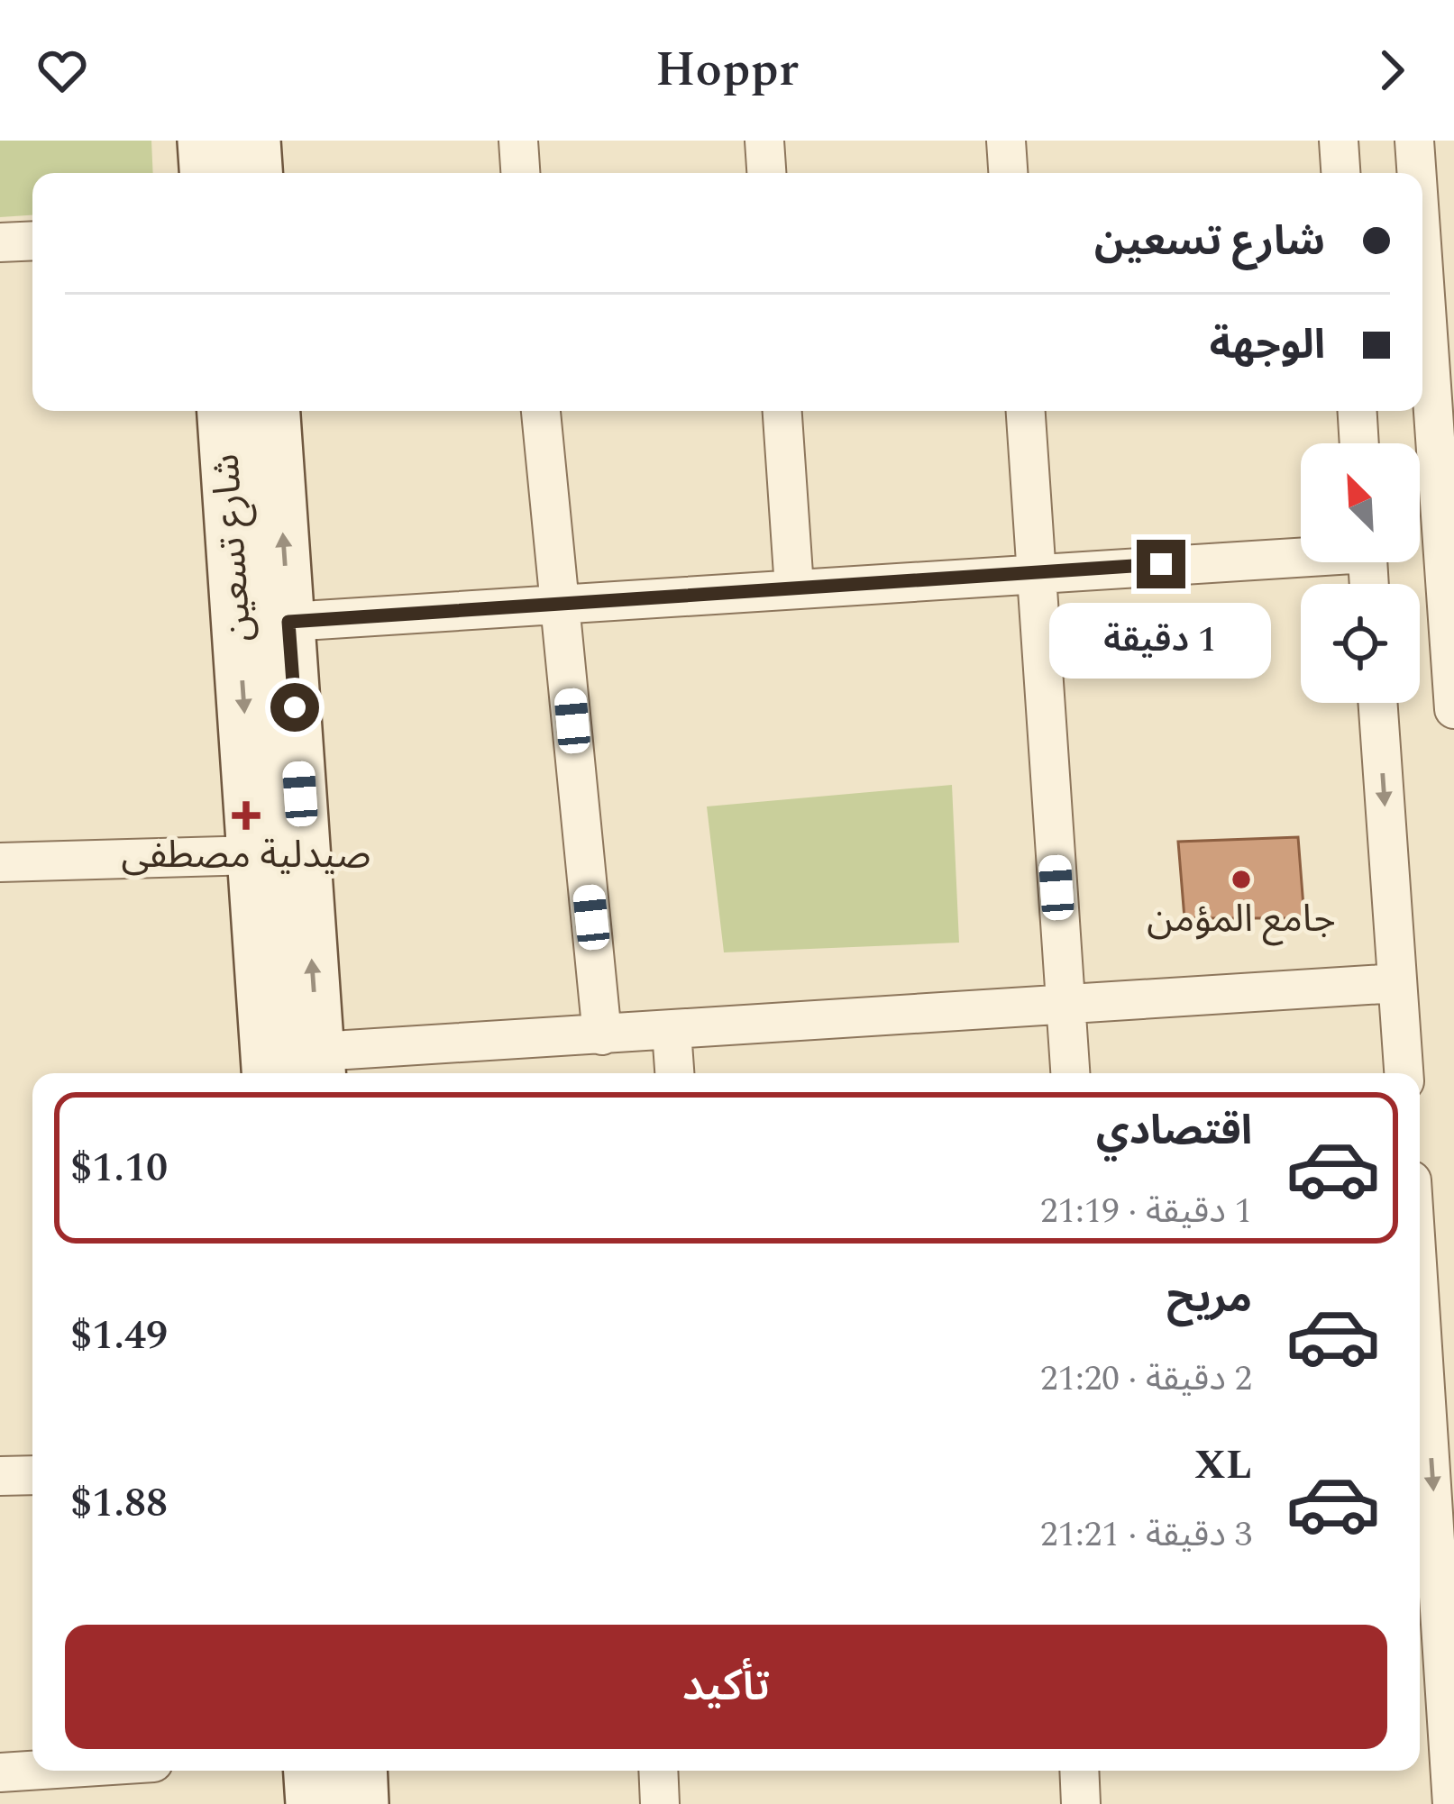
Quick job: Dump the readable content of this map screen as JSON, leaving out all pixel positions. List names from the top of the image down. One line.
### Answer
{"streets":{"main road":["شارع تسعين"]},"places":{"health":["صيدلية مصطفى"],"other":["جامع المؤمن"]},"north":"top left","page":{"header":"Hoppr","banner":["شارع تسعين","الوجهة"],"bubble":"1 دقيقة","list":[{"name":"اقتصادي","note":"1 دقيقة · 21:19","value":"$1.10"},{"name":"مريح","note":"2 دقيقة · 21:20","value":"$1.49"},{"name":"XL","note":"3 دقيقة · 21:21","value":"$1.88"}],"buttons":"تأكيد"}}
